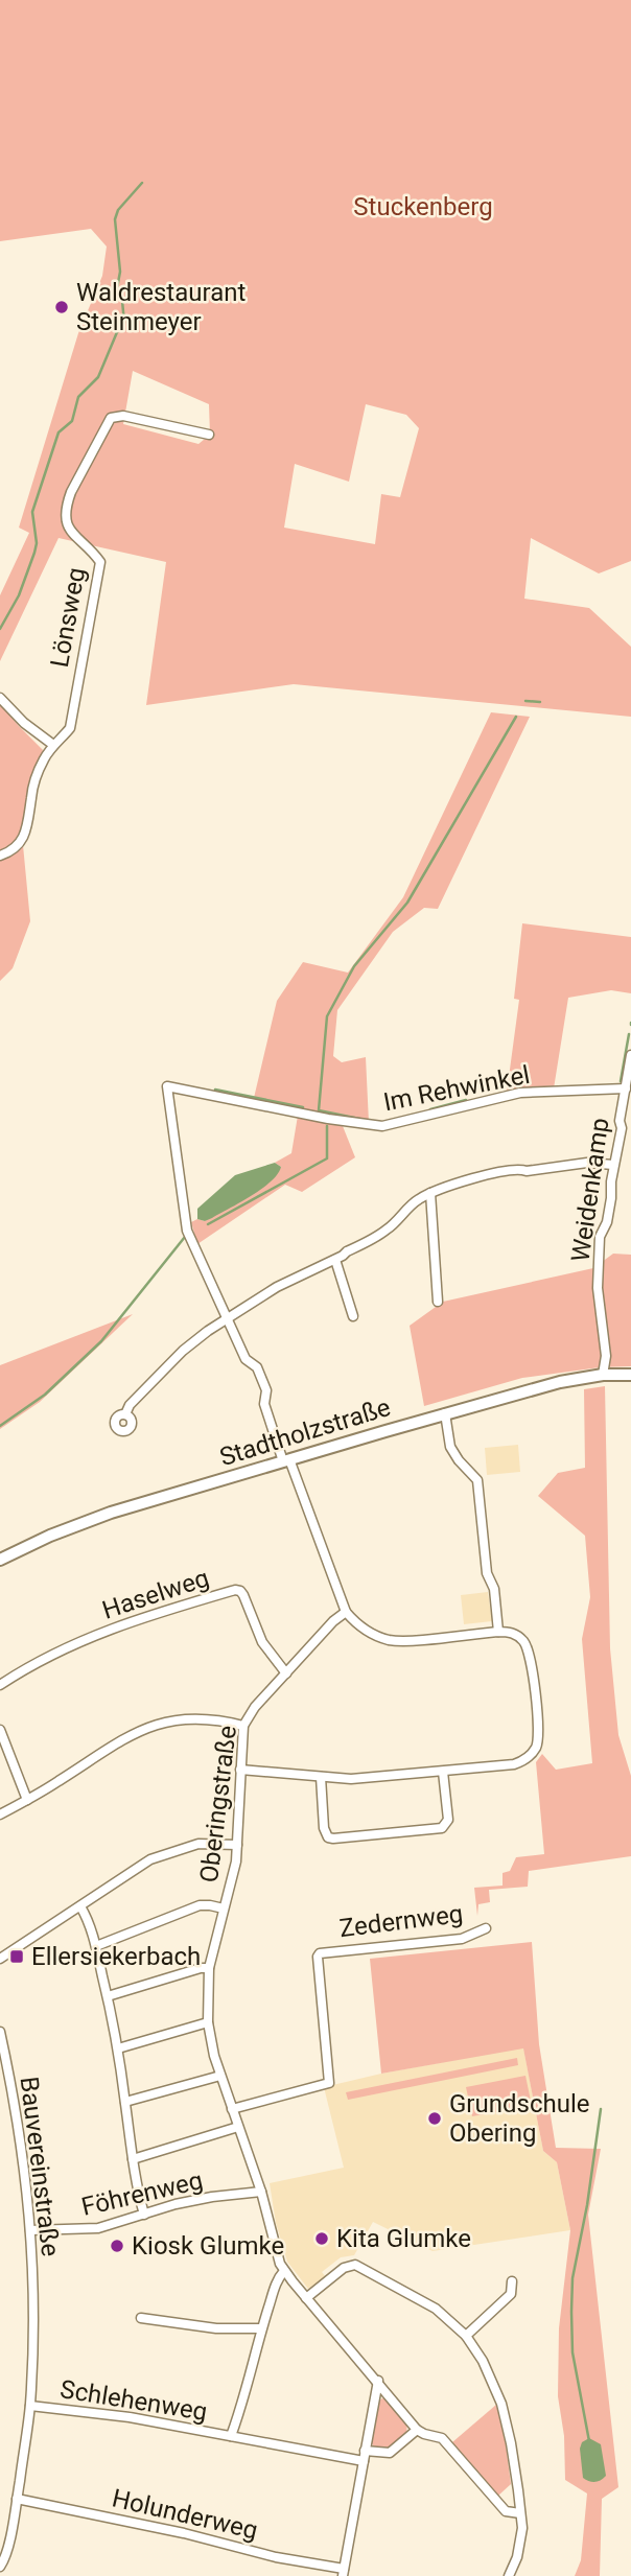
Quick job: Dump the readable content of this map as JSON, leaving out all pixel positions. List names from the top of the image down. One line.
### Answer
{"streets":{"street":["Lönsweg","Im Rehwinkel","Weidenkamp","Stadtholzstraße","Haselweg","Oberingstraße","Zedernweg","Bauvereinstraße","Föhrenweg","Schlehenweg","Holunderweg"]},"crossings":[["Im Rehwinkel","Weidenkamp"],["Weidenkamp","Stadtholzstraße"],["Haselweg","Oberingstraße"],["Oberingstraße","Zedernweg"],["Oberingstraße","Föhrenweg"],["Oberingstraße","Schlehenweg"],["Bauvereinstraße","Föhrenweg"],["Bauvereinstraße","Schlehenweg"],["Bauvereinstraße","Holunderweg"]],"parks":["Stuckenberg"],"places":{"other":["Waldrestaurant Steinmeyer","Grundschule Obering","Kita Glumke","Kiosk Glumke"],"transit":["Ellersiekerbach"]}}
